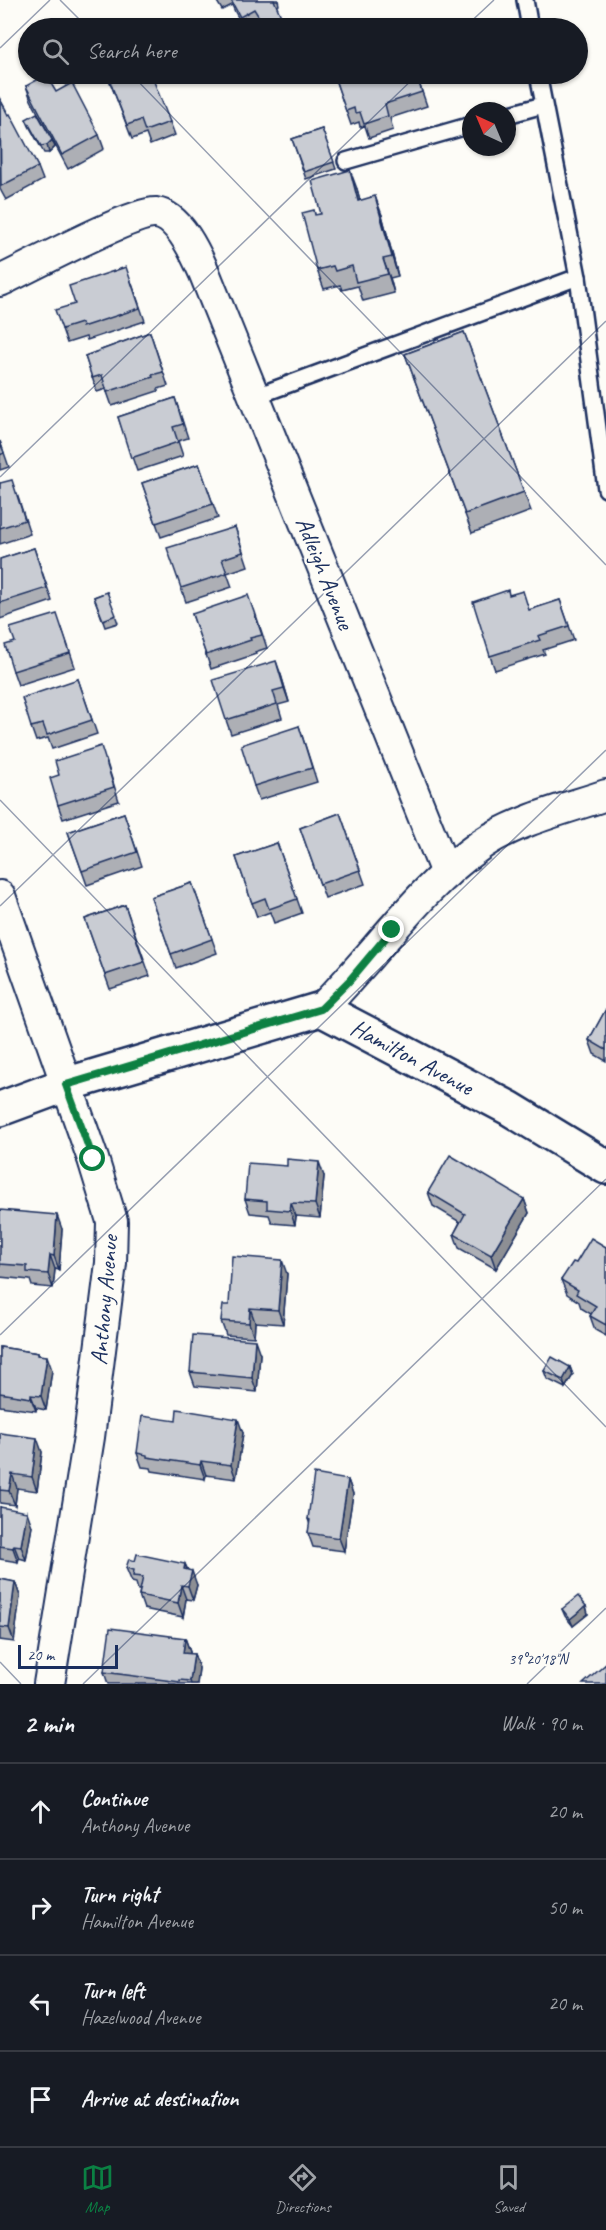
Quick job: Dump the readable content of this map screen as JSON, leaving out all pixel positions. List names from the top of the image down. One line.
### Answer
{"streets":{"street":["Adleigh Avenue","Hamilton Avenue","Anthony Avenue"]},"crossings":[["Hamilton Avenue","Anthony Avenue"]],"scale_bar":"20 m","north":"top left","page":{"search":"Search here","scale":"20 m","heading":["2 min","Walk · 90 m"],"list":[["Continue","Anthony Avenue","20 m"],["Turn right","Hamilton Avenue","50 m"],["Turn left","Hazelwood Avenue","20 m"],"Arrive at destination"],"nav":["Map","Directions","Saved"]},"coordinates":["39°20'18\"N"]}
